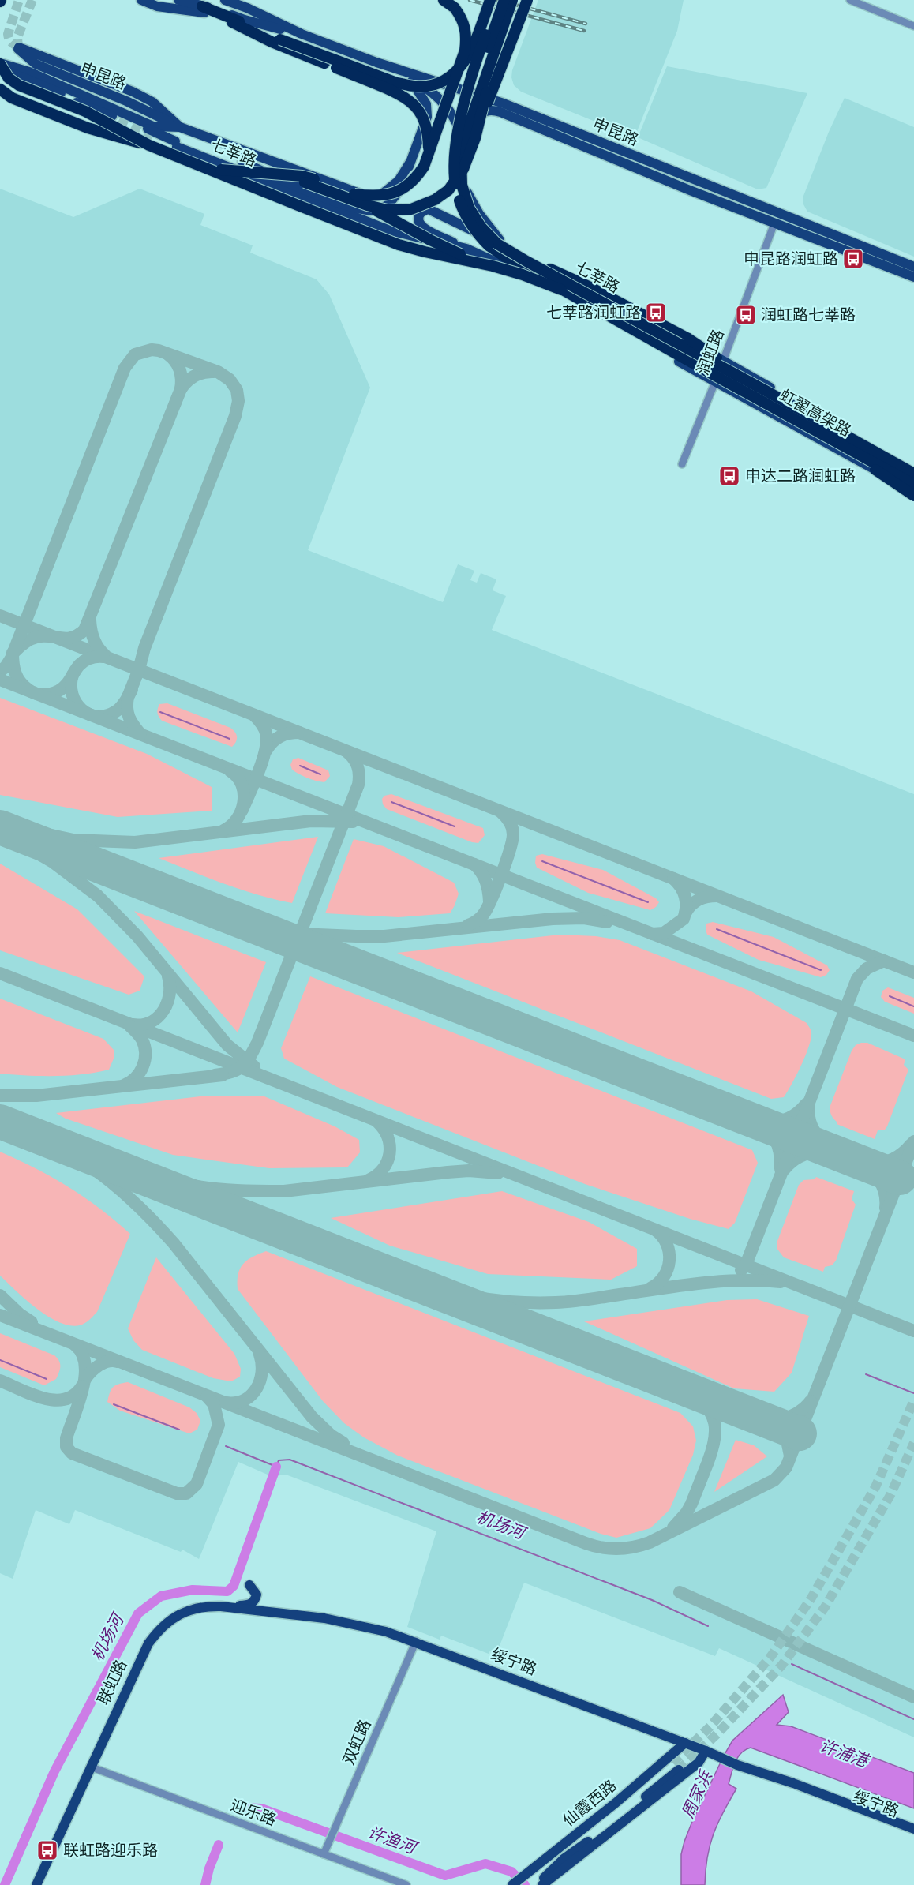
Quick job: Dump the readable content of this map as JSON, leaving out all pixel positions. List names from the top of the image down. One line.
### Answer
{"streets":{"highway":["虹翟高架路"],"main road":["申昆路","七莘路","绥宁路","联虹路","仙霞西路"],"street":["润虹路","双虹路","迎乐路"]},"crossings":[["申昆路","润虹路"],["七莘路","润虹路"],["绥宁路","联虹路"],["绥宁路","双虹路"],["绥宁路","仙霞西路"],["联虹路","迎乐路"],["双虹路","迎乐路"]],"water":["机场河","许浦港","周家浜","许渔河"],"places":{"bus stop":["申昆路润虹路","七莘路润虹路","润虹路七莘路","申达二路润虹路","联虹路迎乐路"]}}
